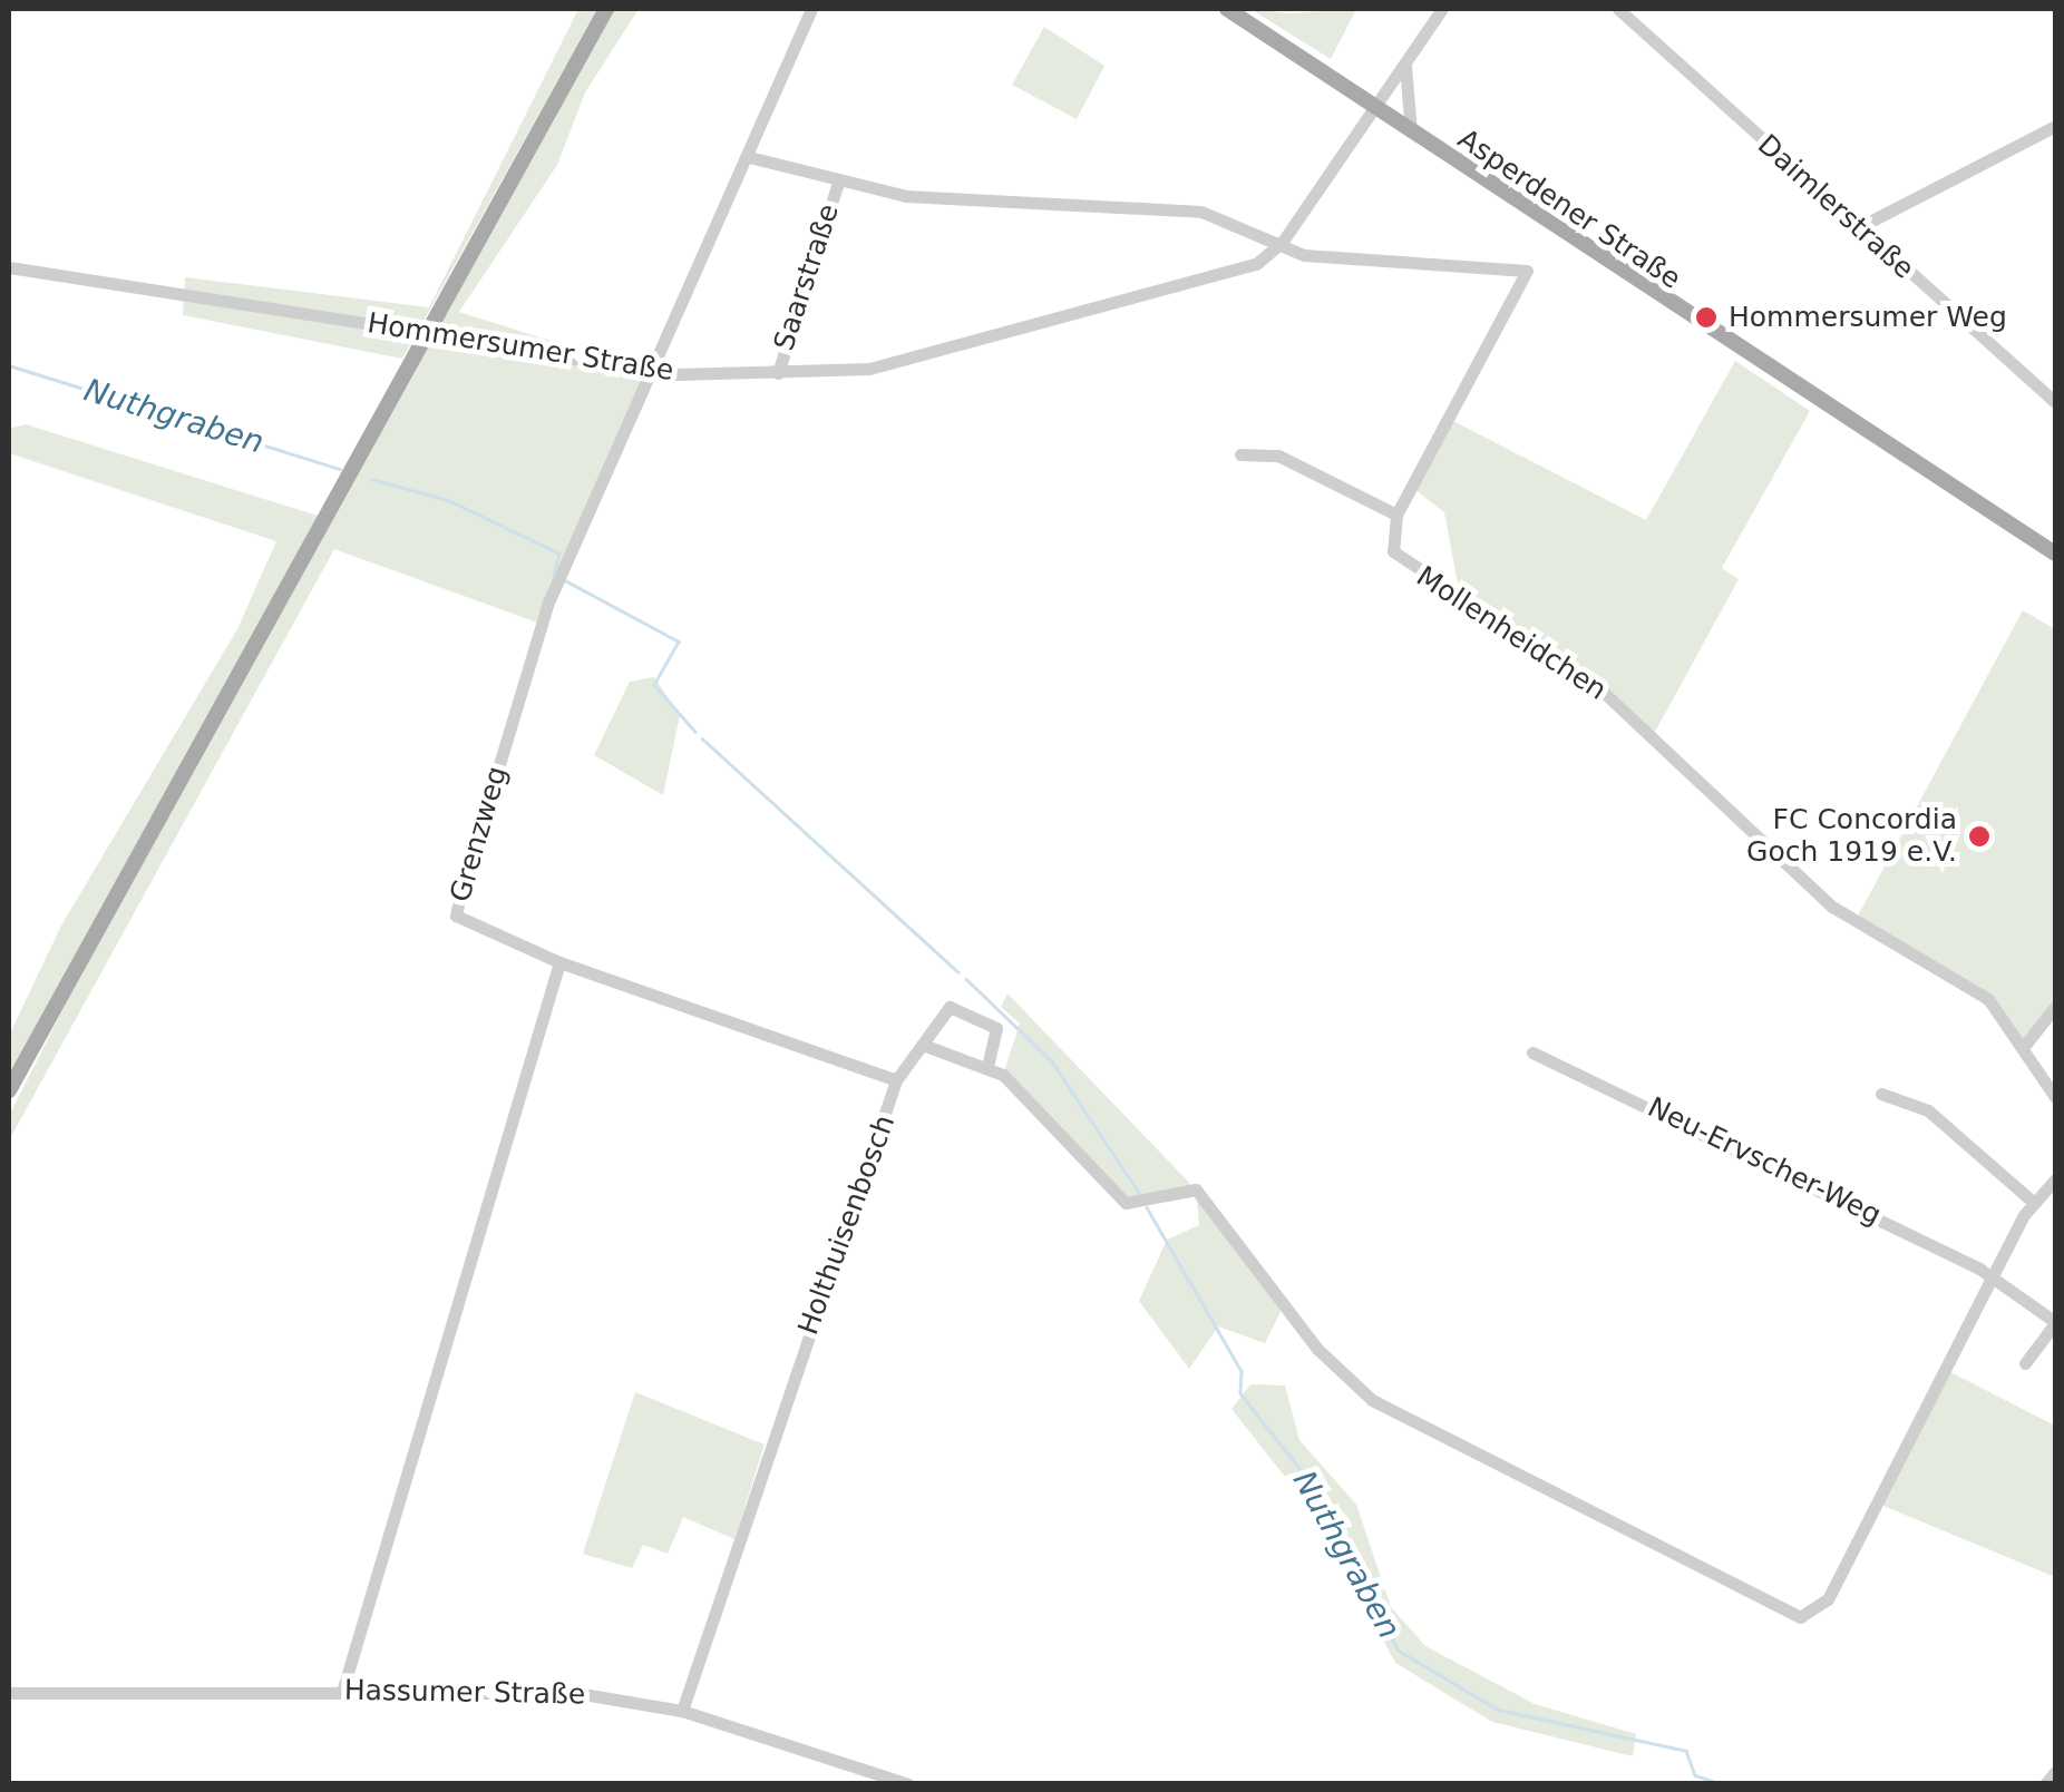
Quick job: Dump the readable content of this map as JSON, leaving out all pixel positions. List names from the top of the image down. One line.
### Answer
{"streets":{"main road":["Asperdener Straße"],"street":["Daimlerstraße","Saarstraße","Hommersumer Straße","Mollenheidchen","Grenzweg","Neu-Ervscher-Weg","Holthuisenbosch","Hassumer Straße"]},"crossings":[["Asperdener Straße","Hommersumer Straße"],["Saarstraße","Hommersumer Straße"],["Hommersumer Straße","Grenzweg"],["Grenzweg","Holthuisenbosch"],["Holthuisenbosch","Hassumer Straße"]],"water":["Nuthgraben"],"places":["Hommersumer Weg","FC Concordia Goch 1919 e.V."]}
